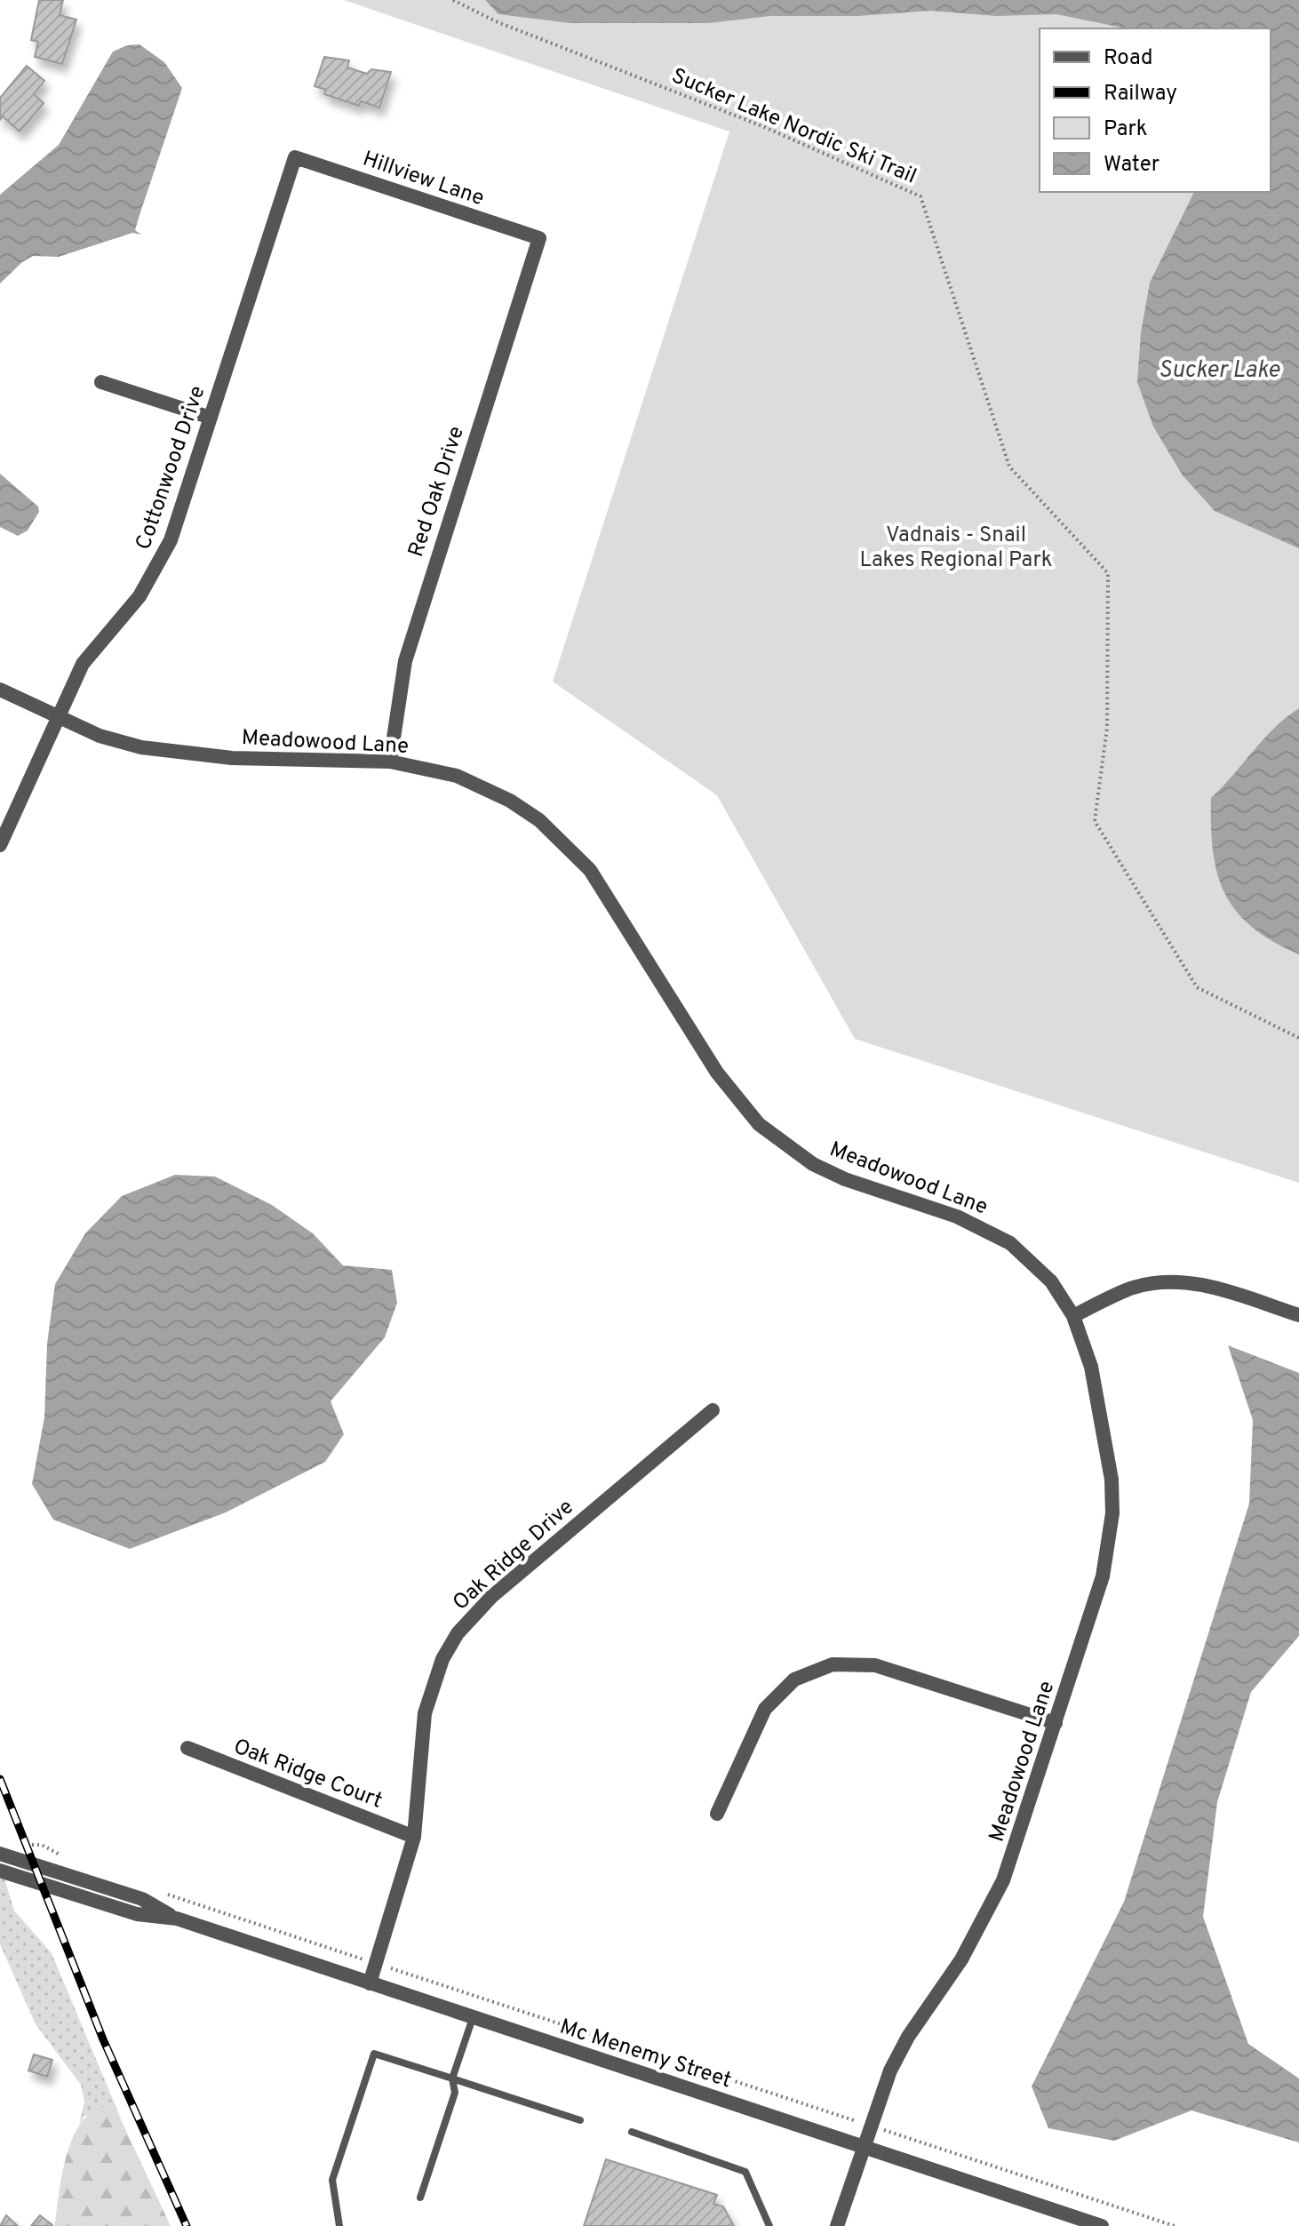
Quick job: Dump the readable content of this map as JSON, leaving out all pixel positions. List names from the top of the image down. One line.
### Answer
{"streets":{"street":["Hillview Lane","Cottonwood Drive","Red Oak Drive","Meadowood Lane","Oak Ridge Drive","Oak Ridge Court","Mc Menemy Street"],"path":["Sucker Lake Nordic Ski Trail"]},"crossings":[["Hillview Lane","Cottonwood Drive"],["Hillview Lane","Red Oak Drive"],["Cottonwood Drive","Meadowood Lane"],["Red Oak Drive","Meadowood Lane"],["Meadowood Lane","Mc Menemy Street"],["Oak Ridge Drive","Oak Ridge Court"],["Oak Ridge Drive","Mc Menemy Street"]],"water":["Sucker Lake"],"parks":["Vadnais - Snail Lakes Regional Park"],"legend":["Road","Railway","Park","Water"]}
